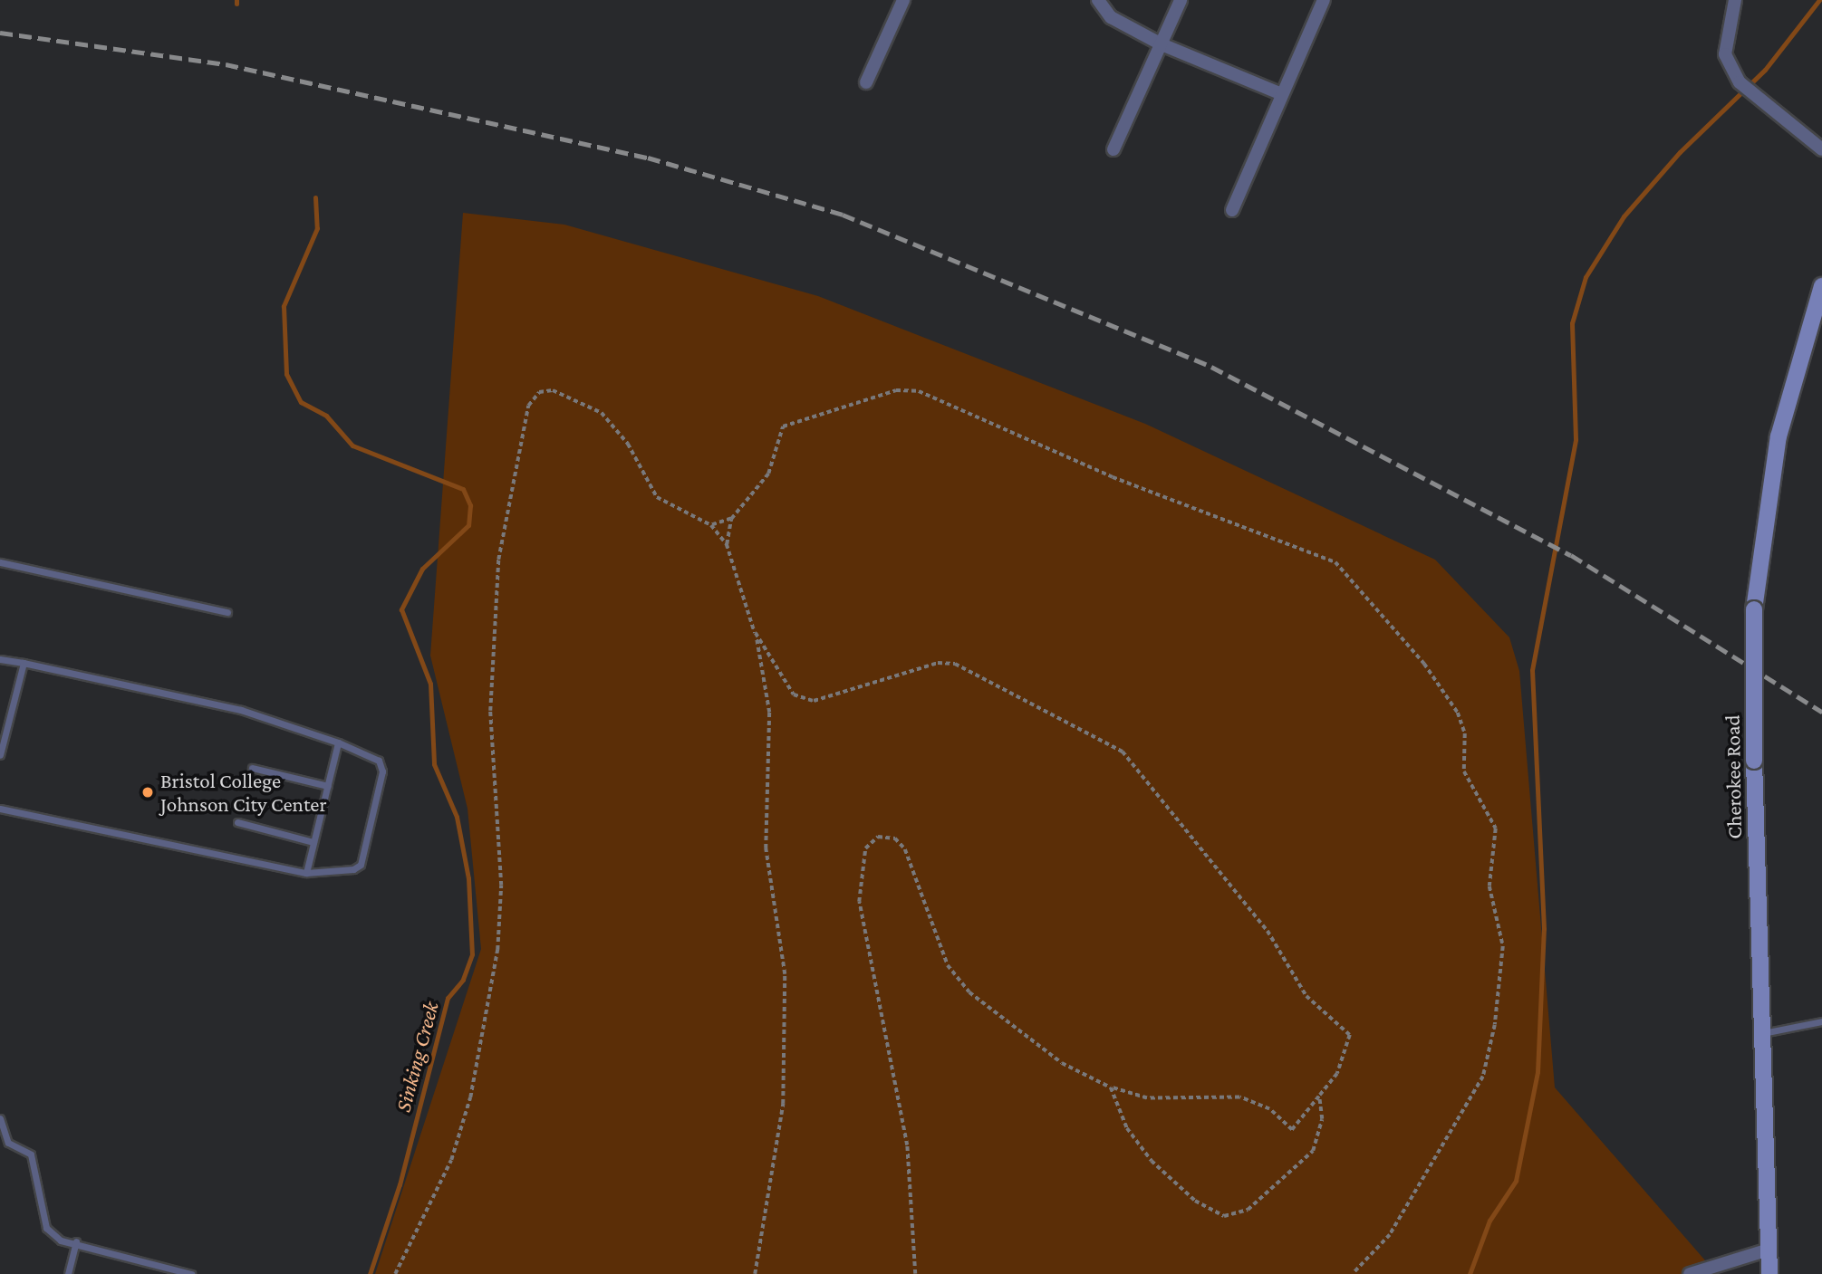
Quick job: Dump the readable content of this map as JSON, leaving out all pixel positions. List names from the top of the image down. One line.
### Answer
{"streets":{"main road":["Cherokee Road"]},"water":["Sinking Creek"],"places":["Bristol College Johnson City Center"]}
